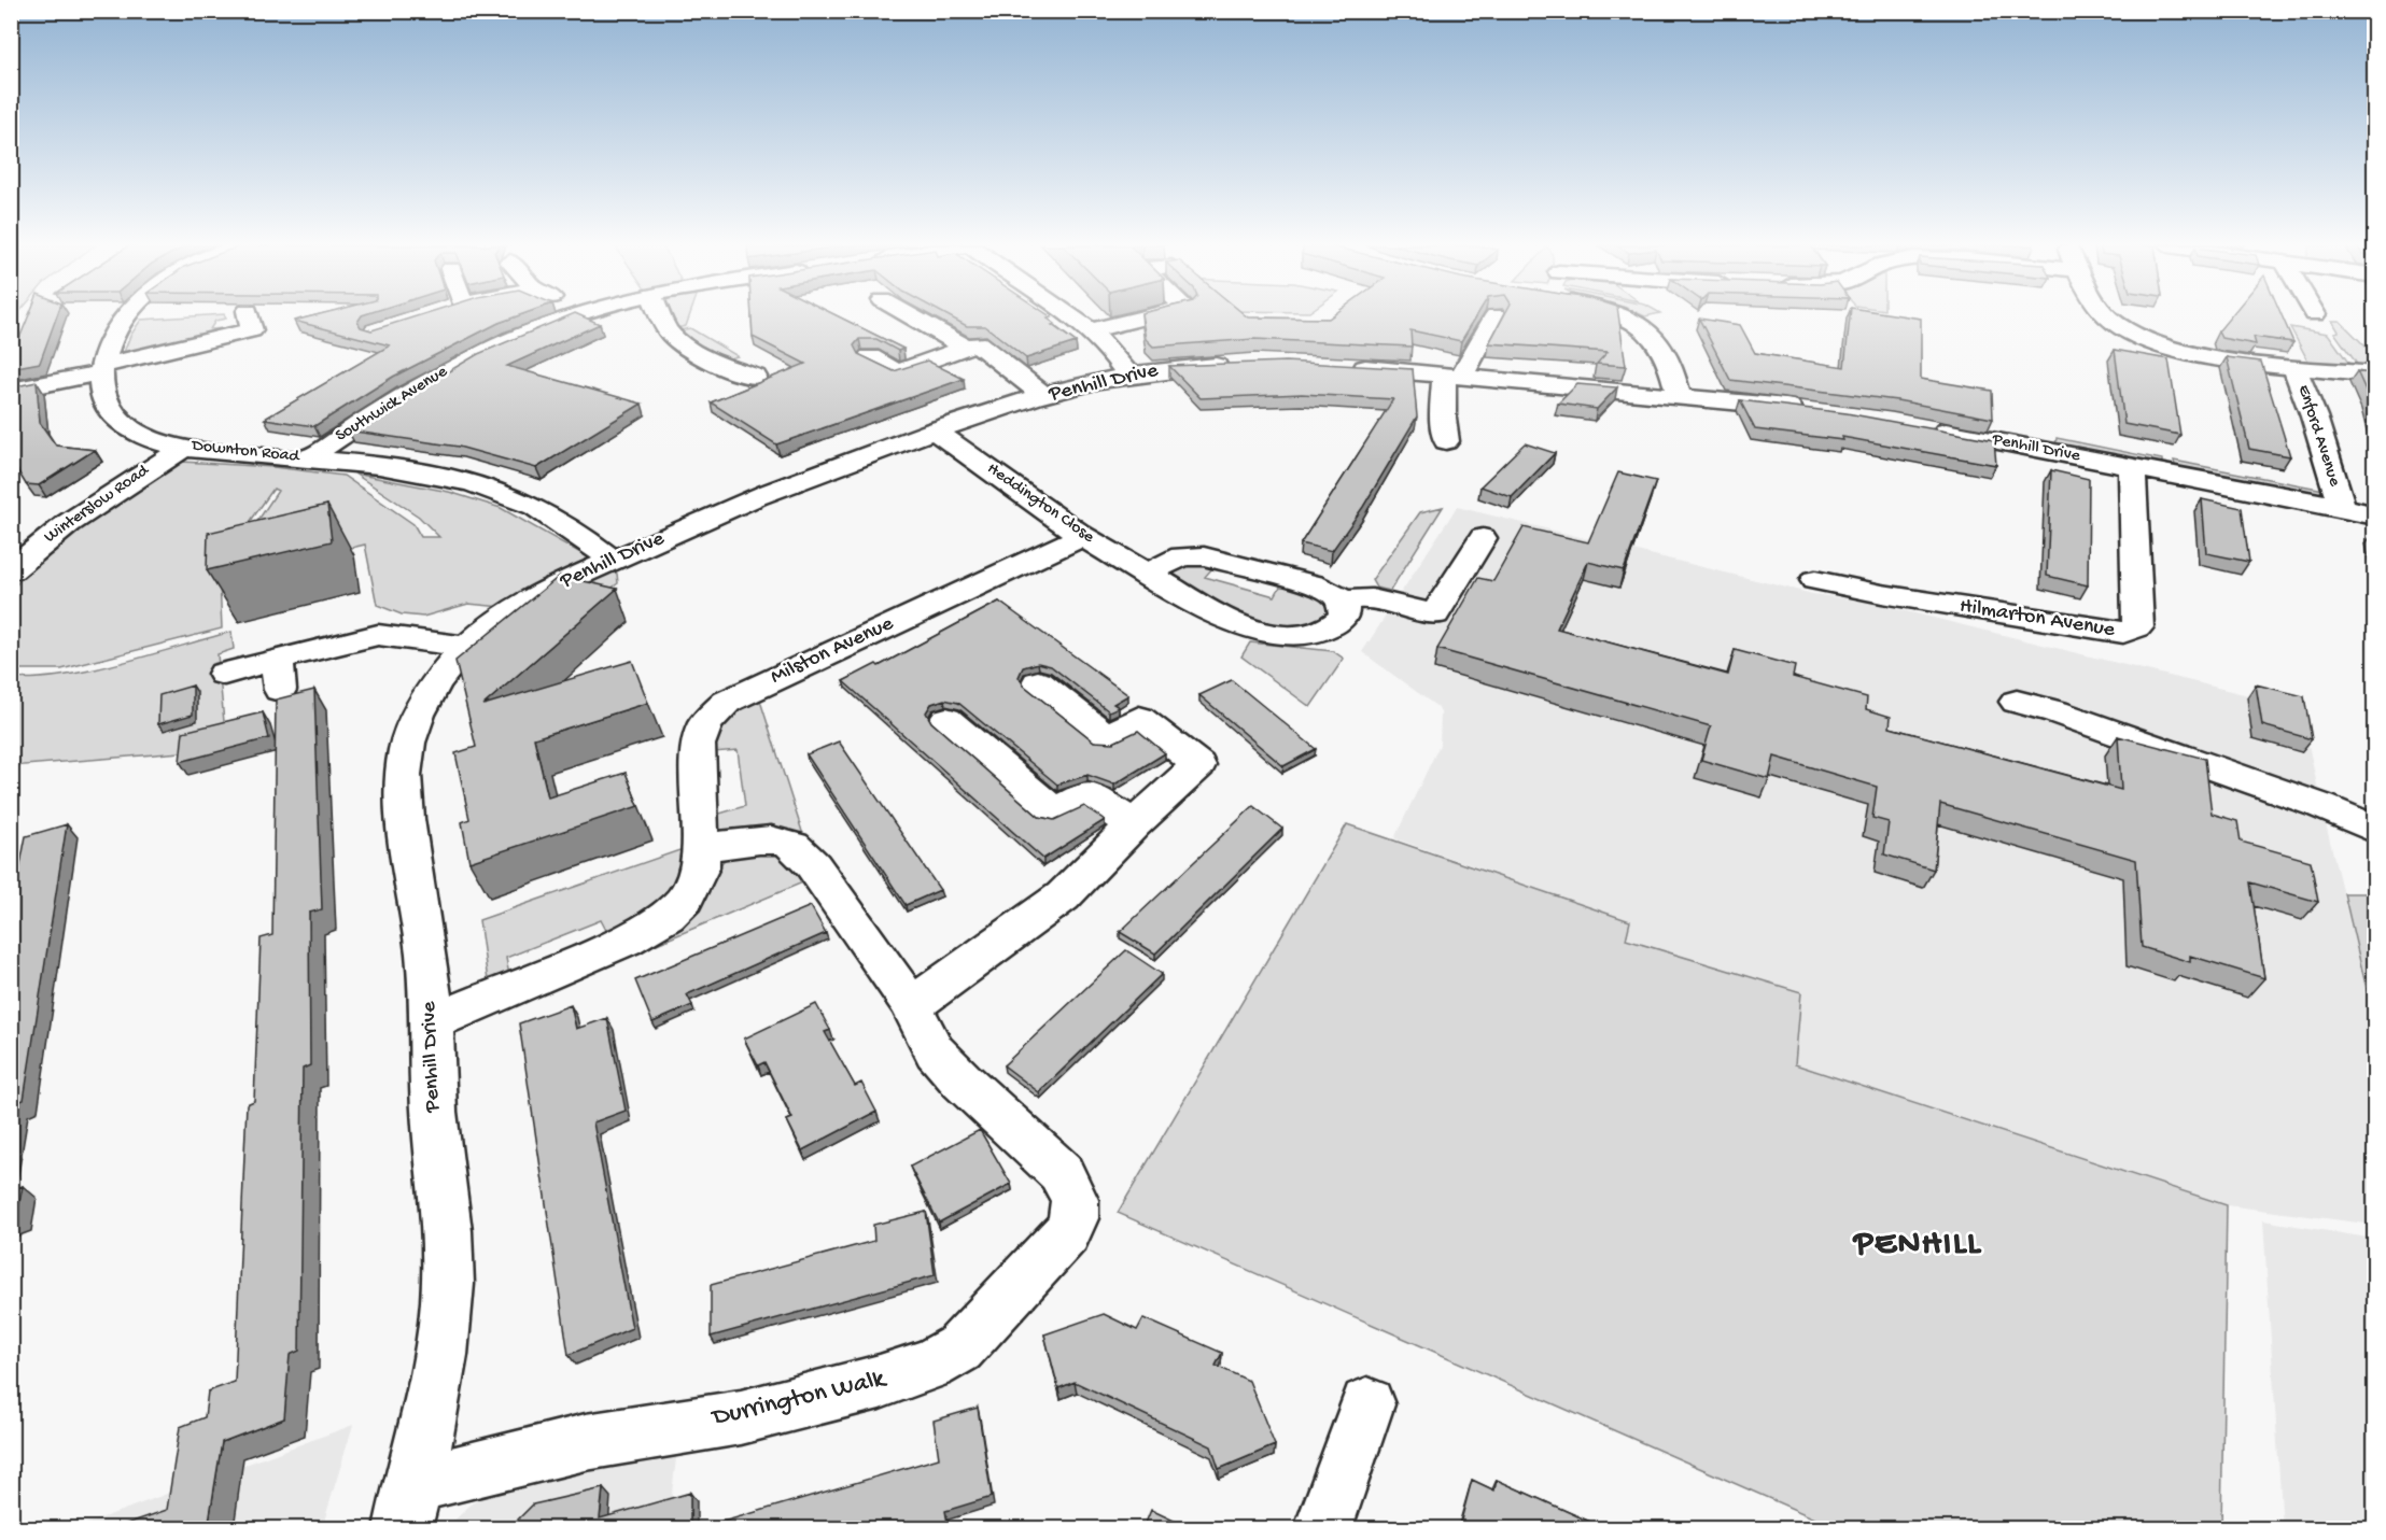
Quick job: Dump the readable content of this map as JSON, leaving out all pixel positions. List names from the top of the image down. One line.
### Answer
{"streets":{"street":["Penhill Drive","Southwick Avenue","Enford Avenue","Downton Road","Heddington Close","Winterslow Road","Hilmarton Avenue","Milston Avenue","Durrington Walk"]},"crossings":[["Penhill Drive","Enford Avenue"],["Penhill Drive","Downton Road"],["Penhill Drive","Heddington Close"],["Penhill Drive","Hilmarton Avenue"],["Penhill Drive","Milston Avenue"],["Penhill Drive","Durrington Walk"],["Southwick Avenue","Downton Road"],["Downton Road","Winterslow Road"],["Heddington Close","Milston Avenue"]],"districts":["PENHILL"]}
